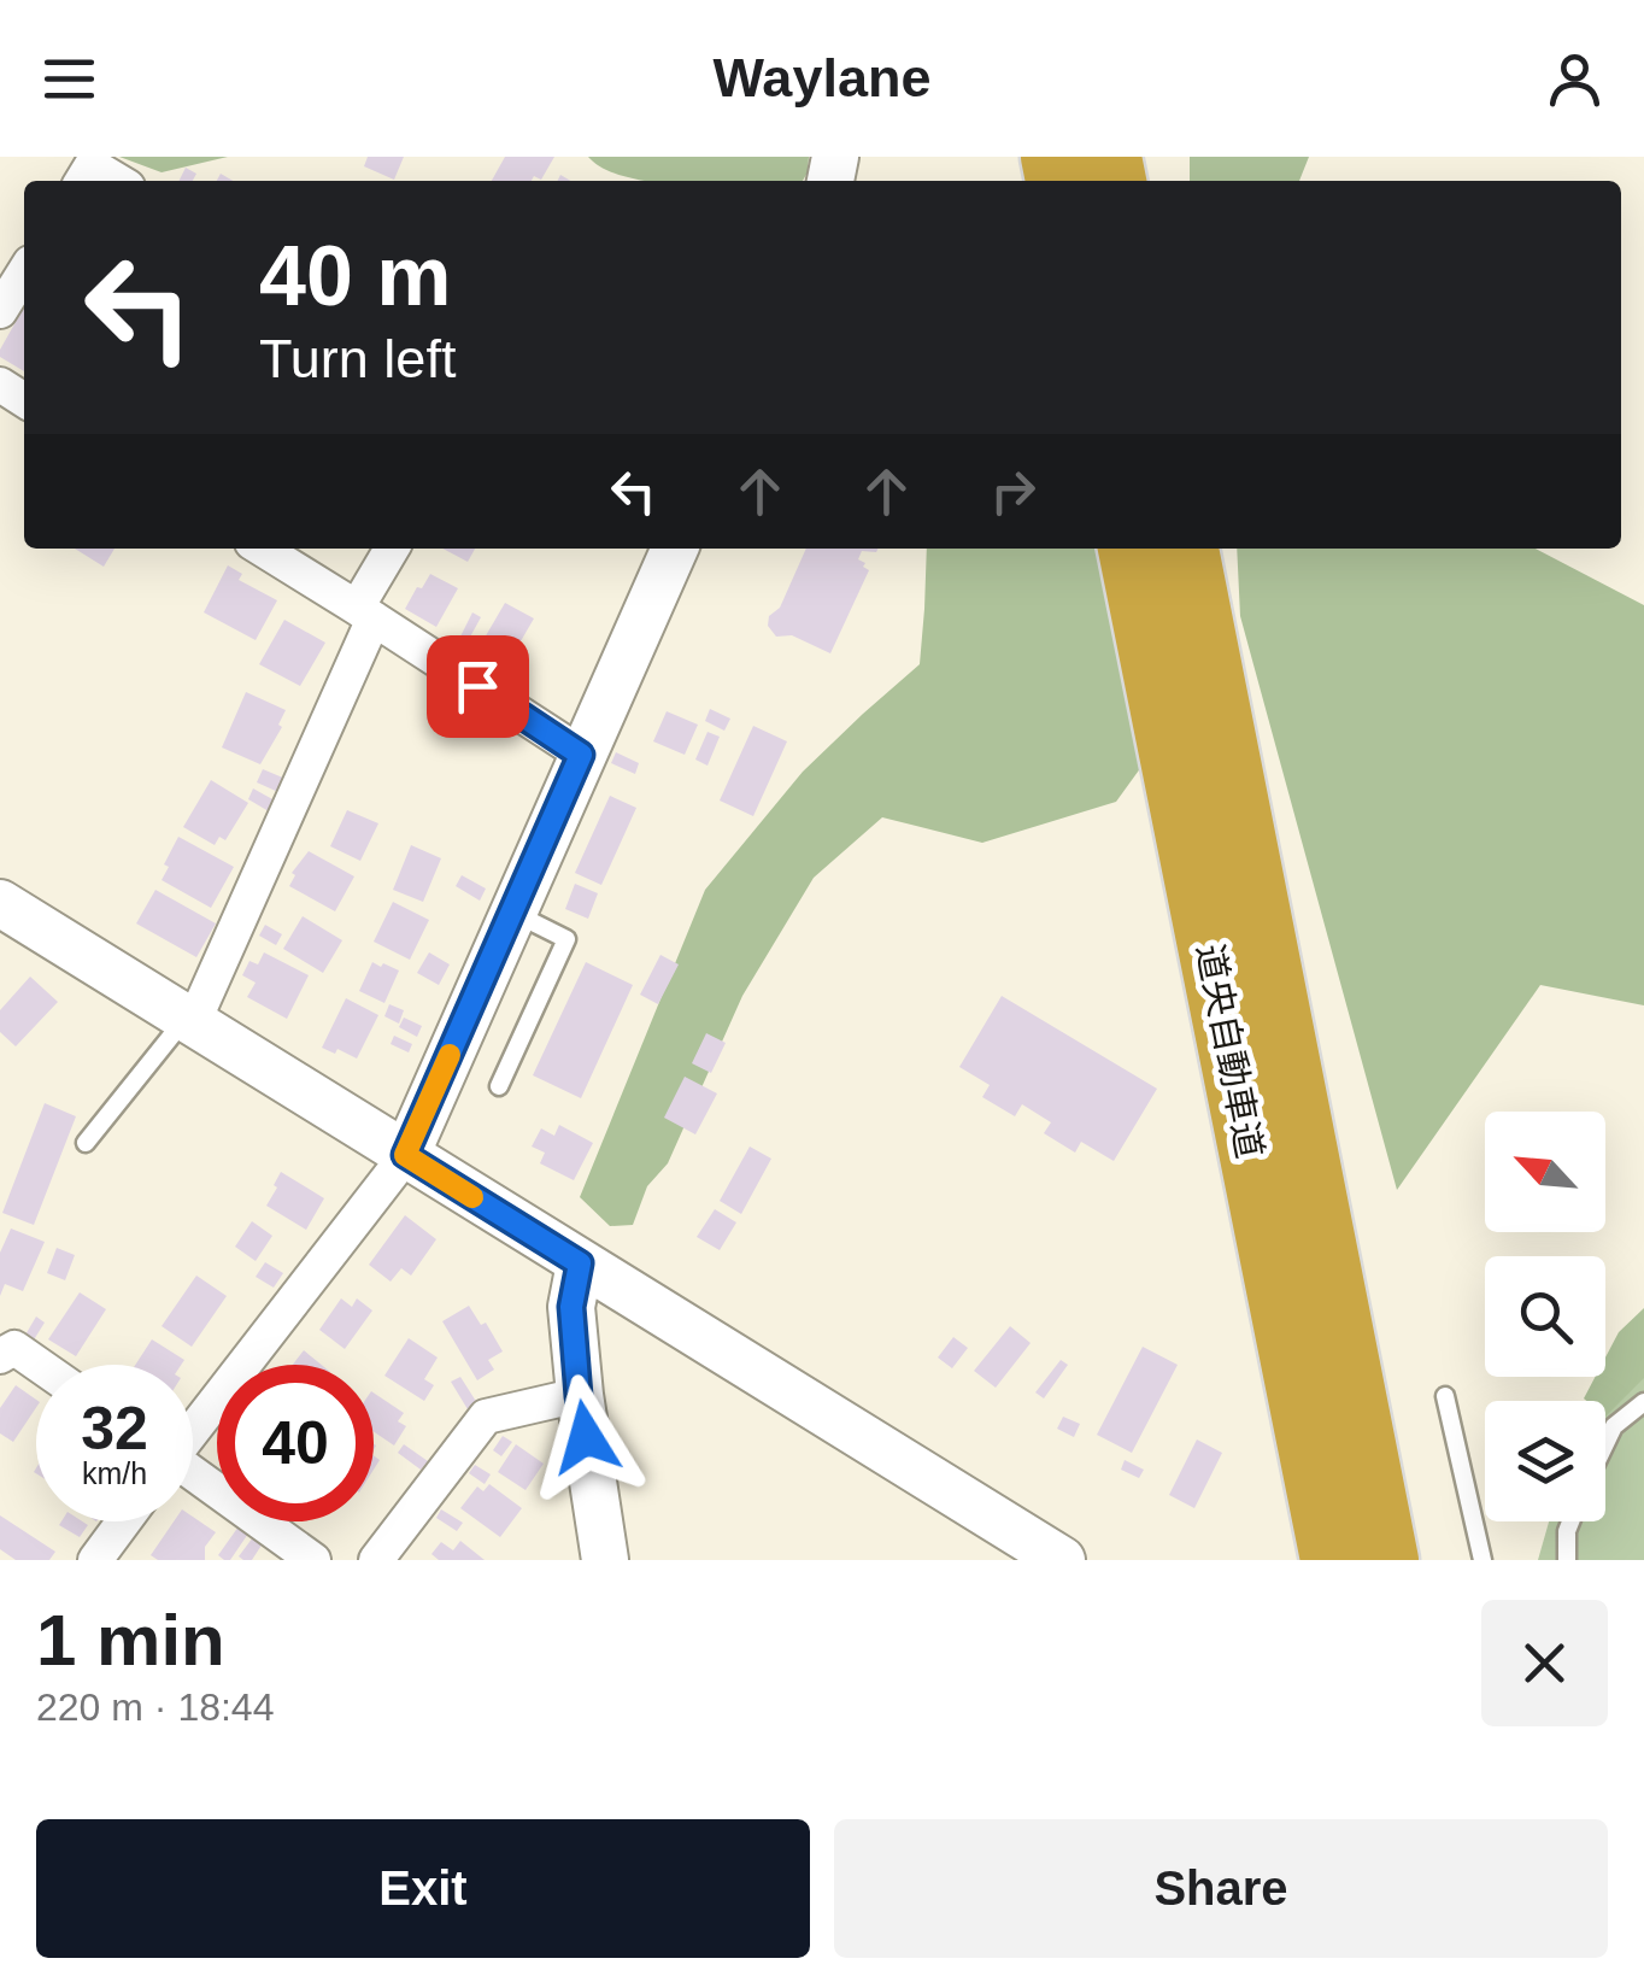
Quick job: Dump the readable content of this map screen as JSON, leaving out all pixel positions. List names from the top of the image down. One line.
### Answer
{"streets":{"highway":["道央自動車道"]},"north":"top left","page":{"header":"Waylane","turn":["40 m","Turn left"],"speed":"32 km/h","limit":"40","heading":["1 min","220 m · 18:44"],"buttons":["Exit","Share"]}}
